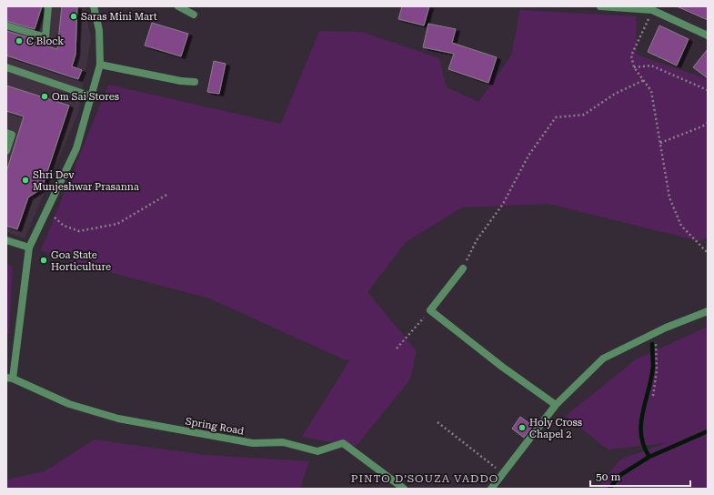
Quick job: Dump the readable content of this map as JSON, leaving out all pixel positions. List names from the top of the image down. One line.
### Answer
{"streets":{"street":["Spring Road"]},"districts":["PINTO D’SOUZA VADDO"],"places":["Saras Mini Mart","C Block","Om Sai Stores","Shri Dev Munjeshwar Prasanna","Goa State Horticulture","Holy Cross Chapel 2"],"scale_bar":"50 m"}
